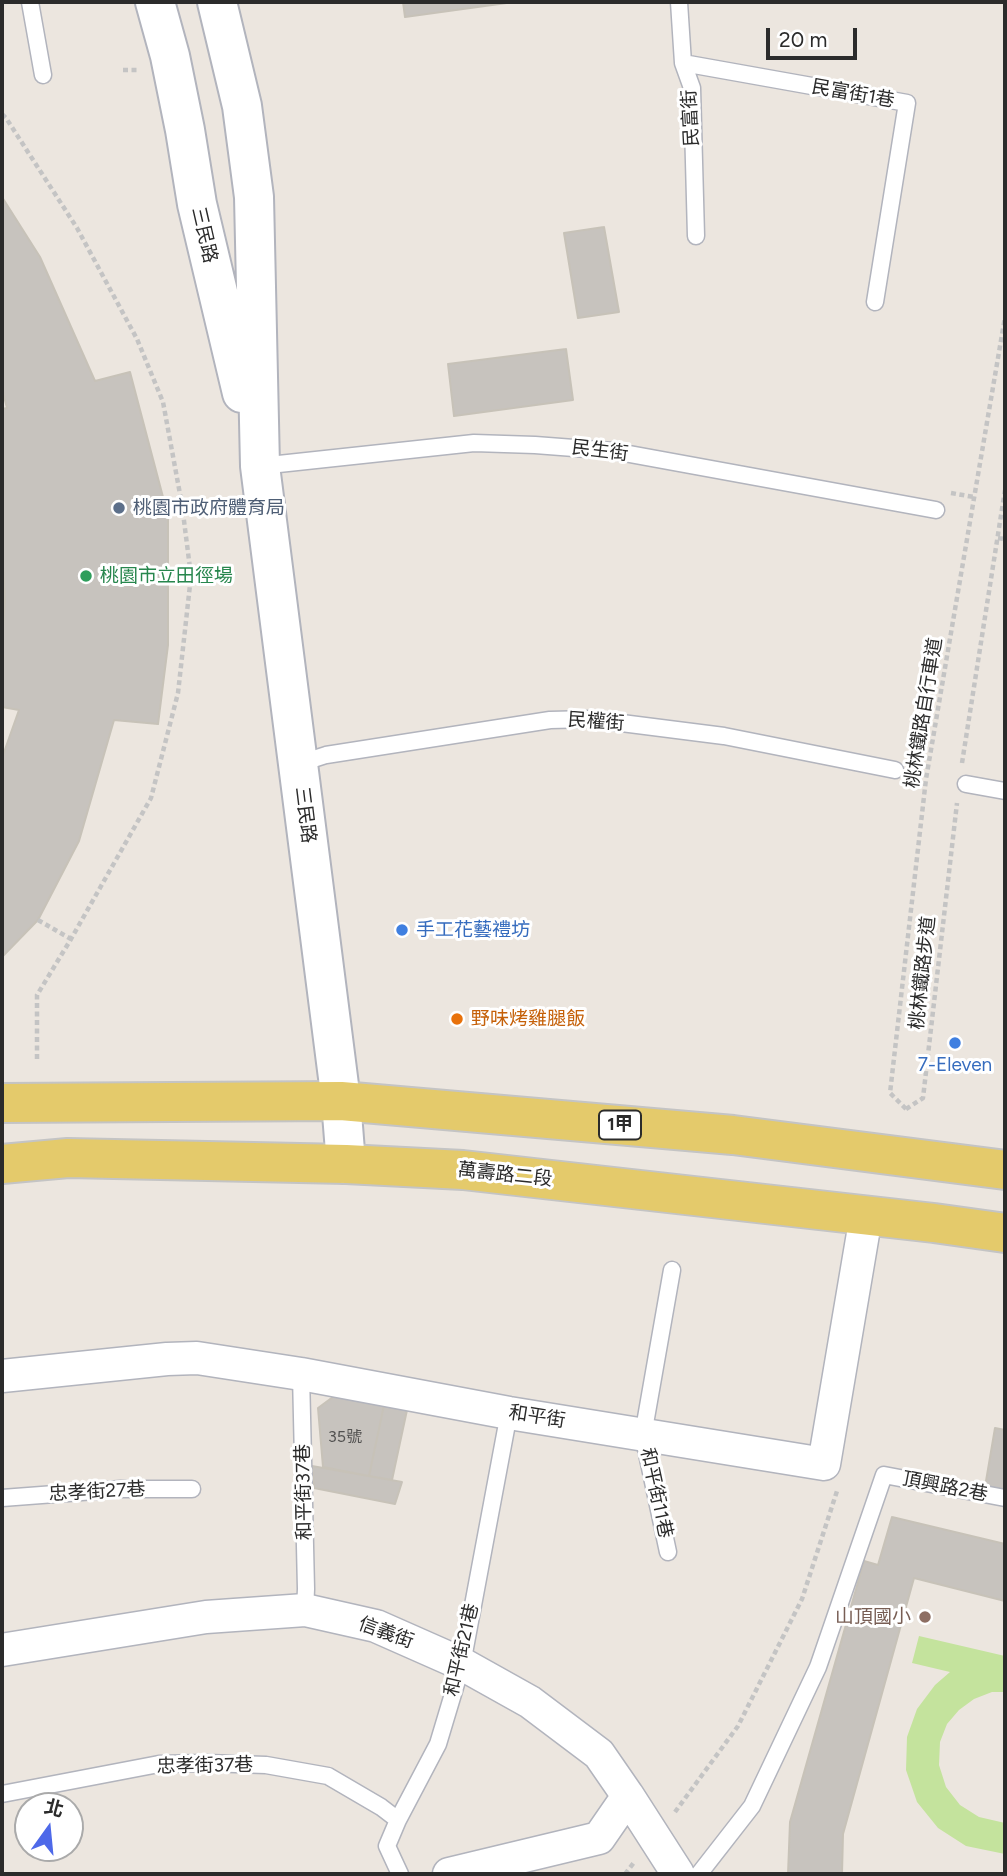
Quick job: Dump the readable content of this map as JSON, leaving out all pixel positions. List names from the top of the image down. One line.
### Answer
{"streets":{"main road":["1甲","萬壽路二段"],"street":["三民路","和平街","信義街"],"lane":["民富街1巷","民富街","民生街","民權街","頂興路2巷","忠孝街27巷","和平街37巷","和平街11巷","和平街21巷","忠孝街37巷"],"path":["桃林鐵路自行車道","桃林鐵路步道"]},"crossings":[["民富街1巷","民富街"],["三民路","民生街"],["三民路","民權街"],["三民路","1甲"],["三民路","萬壽路二段"],["桃林鐵路自行車道","桃林鐵路步道"],["萬壽路二段","和平街"],["和平街","和平街37巷"],["和平街","和平街11巷"],["和平街","和平街21巷"],["和平街37巷","信義街"],["信義街","和平街21巷"],["和平街21巷","忠孝街37巷"]],"places":["桃園市政府體育局","桃園市立田徑場","手工花藝禮坊","野味烤雞腿飯","7-Eleven","山頂國小"],"house_numbers":["35號"],"scale_bar":"20 m","north":"top"}
